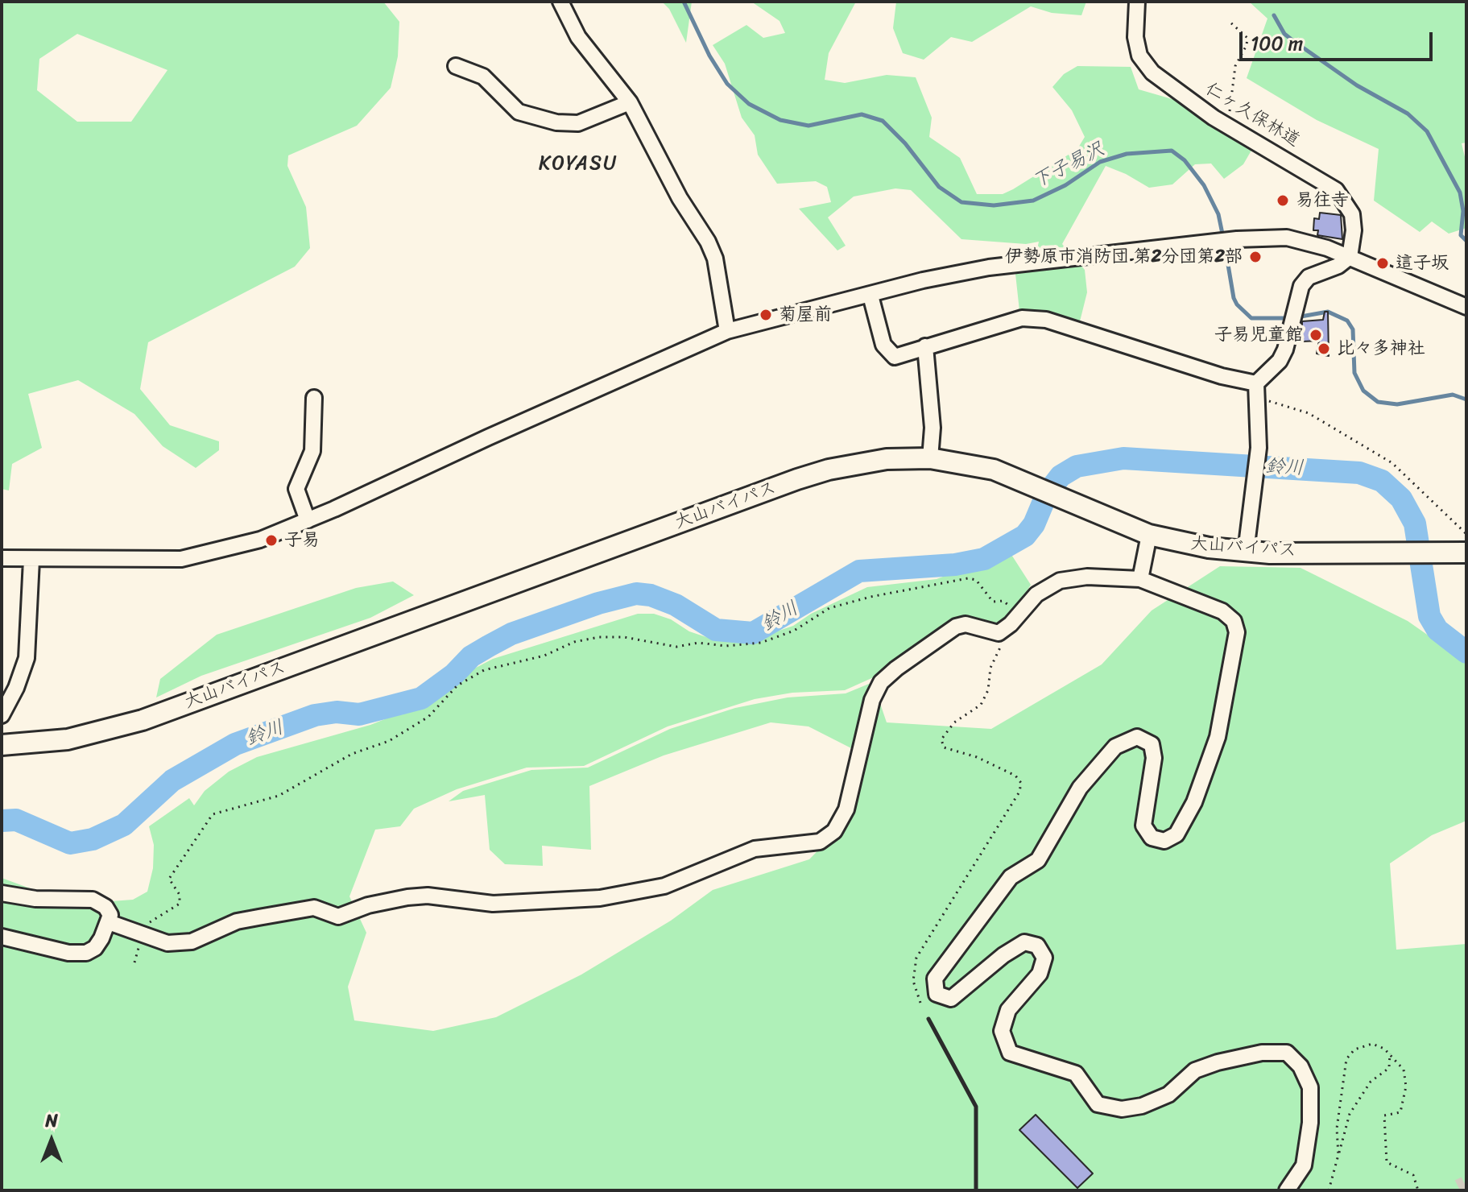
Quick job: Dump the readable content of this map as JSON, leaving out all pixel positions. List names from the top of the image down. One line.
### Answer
{"streets":{"main road":["大山バイパス"],"street":["仁ヶ久保林道"]},"districts":["KOYASU"],"water":["下子易沢","鈴川"],"places":["易往寺","伊勢原市消防団 第2分団第2部","這子坂","菊屋前","子易児童館","比々多神社","子易"],"scale_bar":"100 m","north":"top"}
